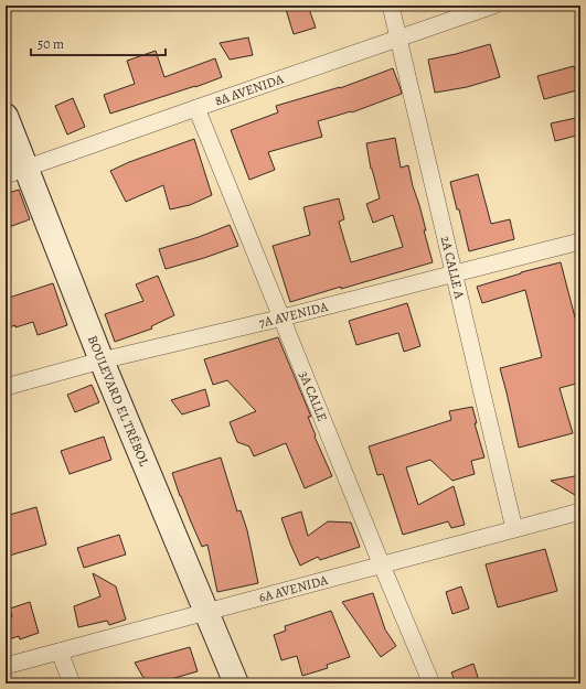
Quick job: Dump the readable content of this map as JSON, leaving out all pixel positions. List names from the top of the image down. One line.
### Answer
{"streets":{"main road":["BOULEVARD EL TRÉBOL"],"street":["8A AVENIDA","2A CALLE A","7A AVENIDA","3A CALLE","6A AVENIDA"]},"crossings":[["8A AVENIDA","2A CALLE A"],["8A AVENIDA","3A CALLE"],["8A AVENIDA","BOULEVARD EL TRÉBOL"],["2A CALLE A","7A AVENIDA"],["2A CALLE A","6A AVENIDA"],["7A AVENIDA","3A CALLE"],["7A AVENIDA","BOULEVARD EL TRÉBOL"],["3A CALLE","6A AVENIDA"],["BOULEVARD EL TRÉBOL","6A AVENIDA"]],"scale_bar":"50 m"}
